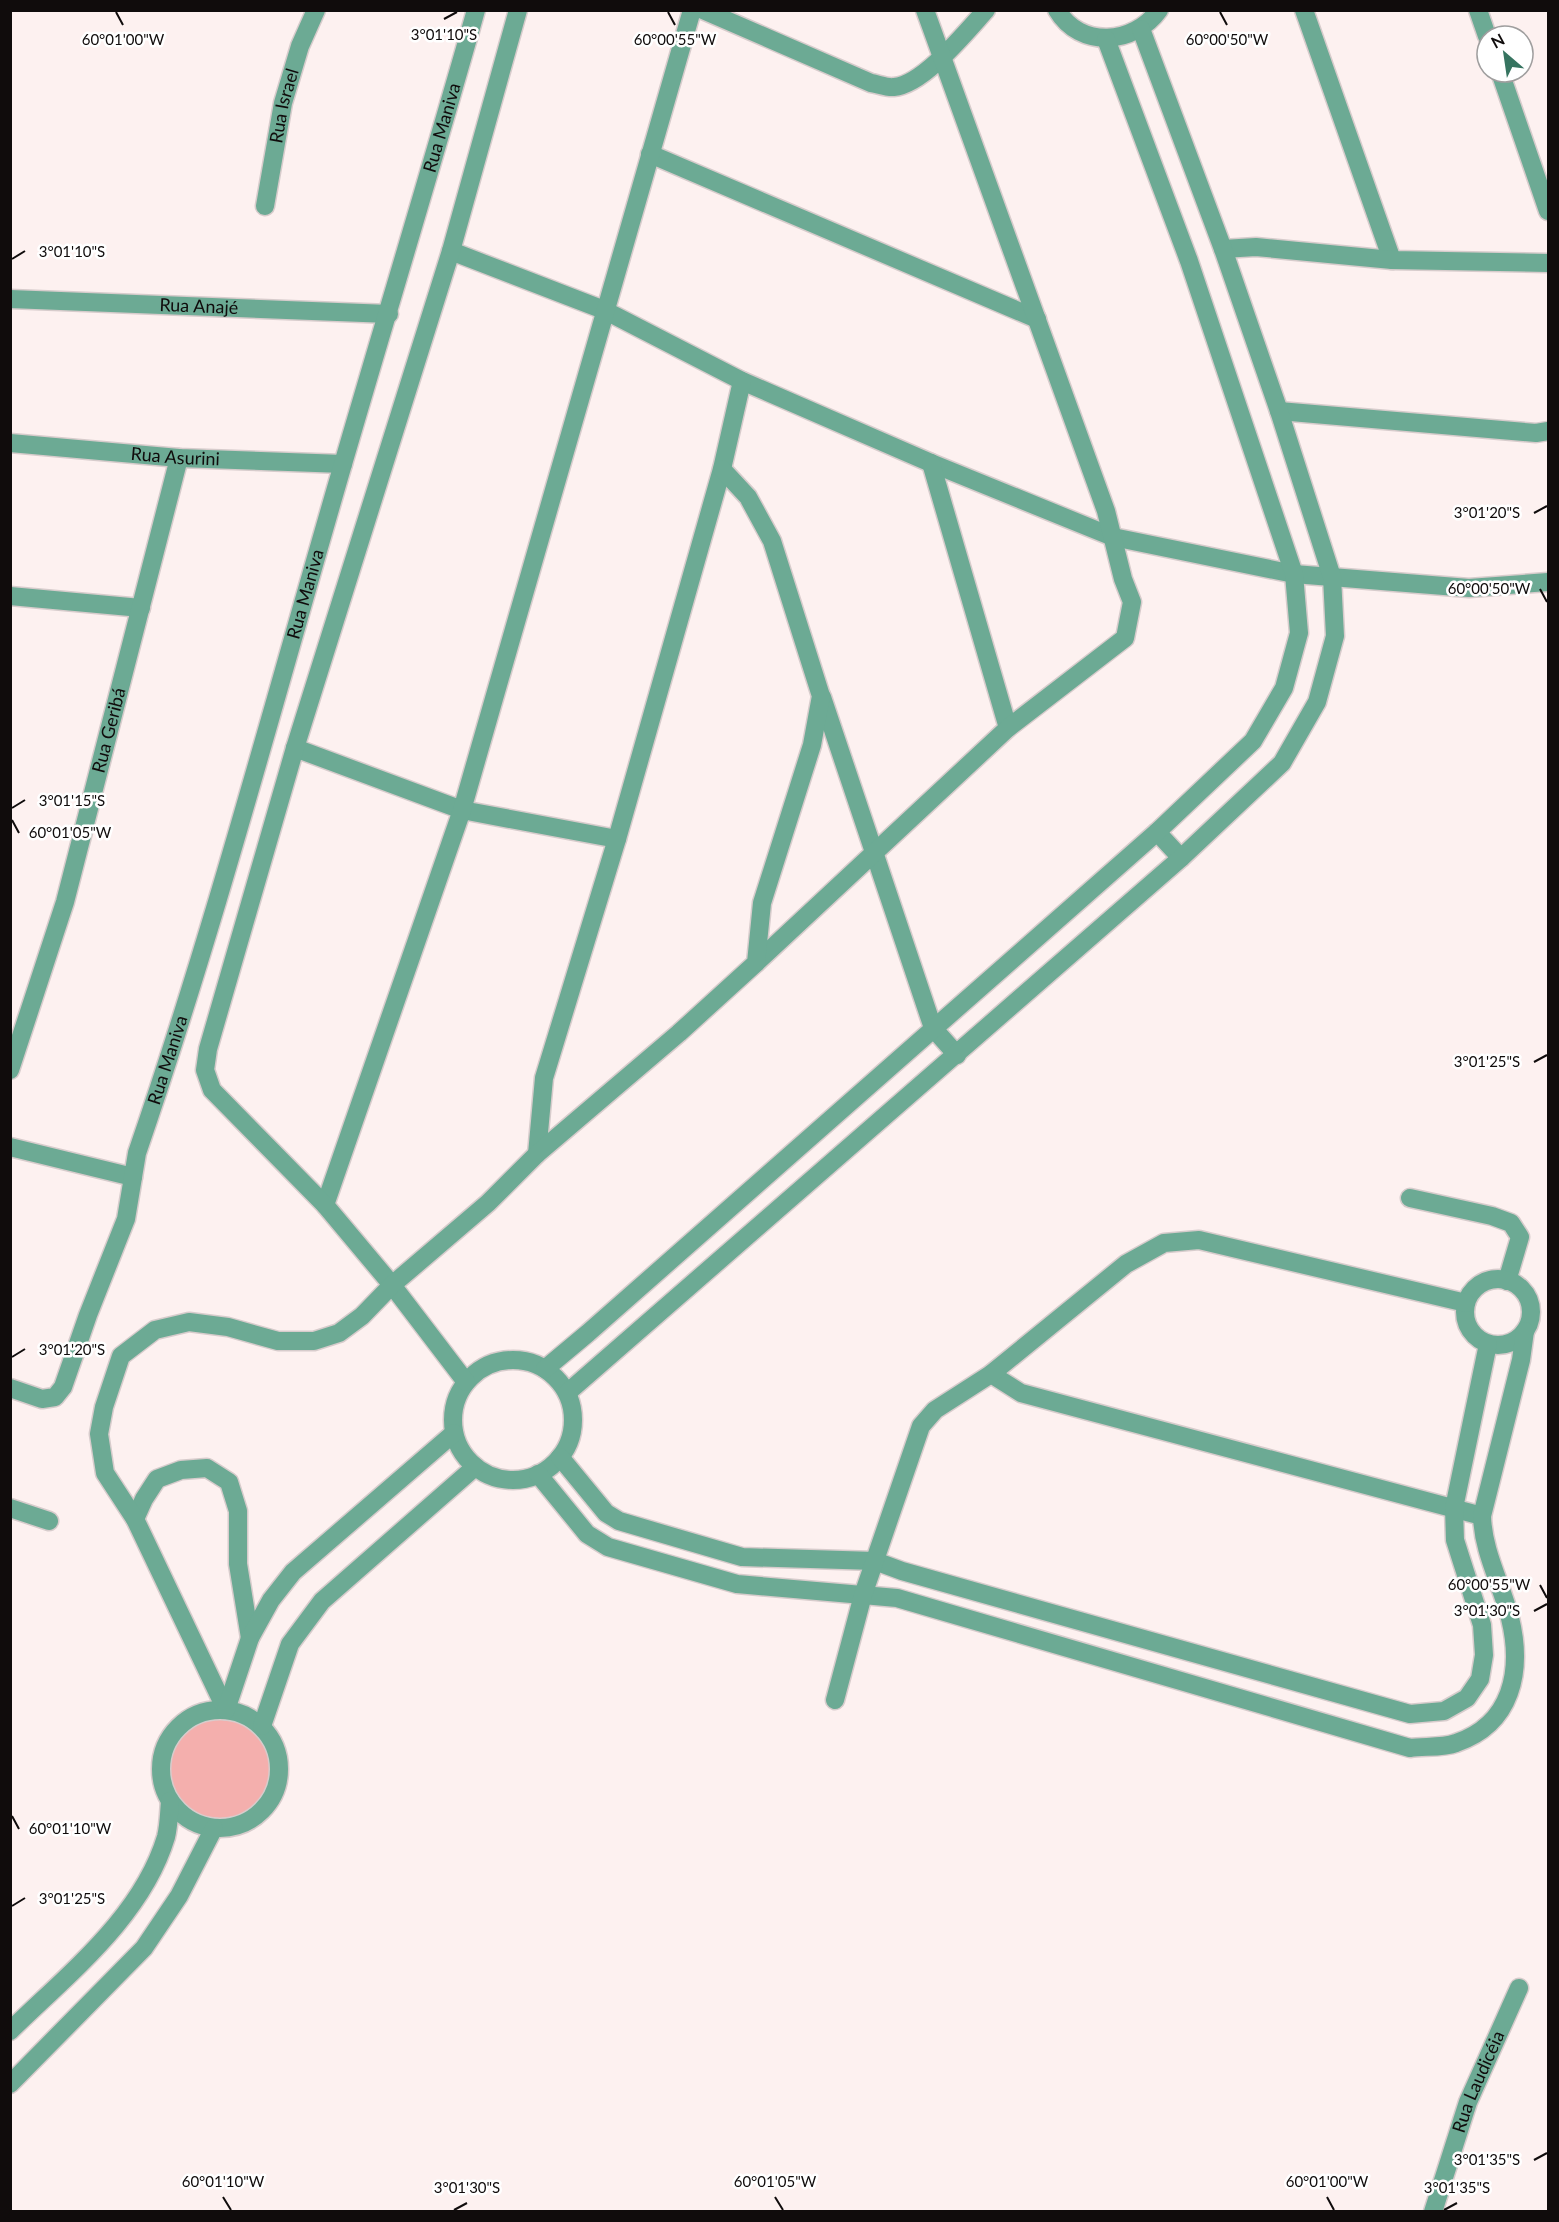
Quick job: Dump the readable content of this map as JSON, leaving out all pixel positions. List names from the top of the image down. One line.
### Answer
{"streets":{"street":["Rua Israel","Rua Maniva","Rua Anajé","Rua Asurini","Rua Geribá","Rua Laudicéia"]},"crossings":[["Rua Maniva","Rua Anajé"],["Rua Maniva","Rua Asurini"],["Rua Asurini","Rua Geribá"]],"north":"top left","coordinates":["3°01'10\"S","60°01'00\"W","60°00'55\"W","60°00'50\"W","3°01'20\"S","3°01'15\"S","60°01'05\"W","3°01'25\"S","3°01'30\"S","60°01'10\"W","3°01'35\"S"]}
